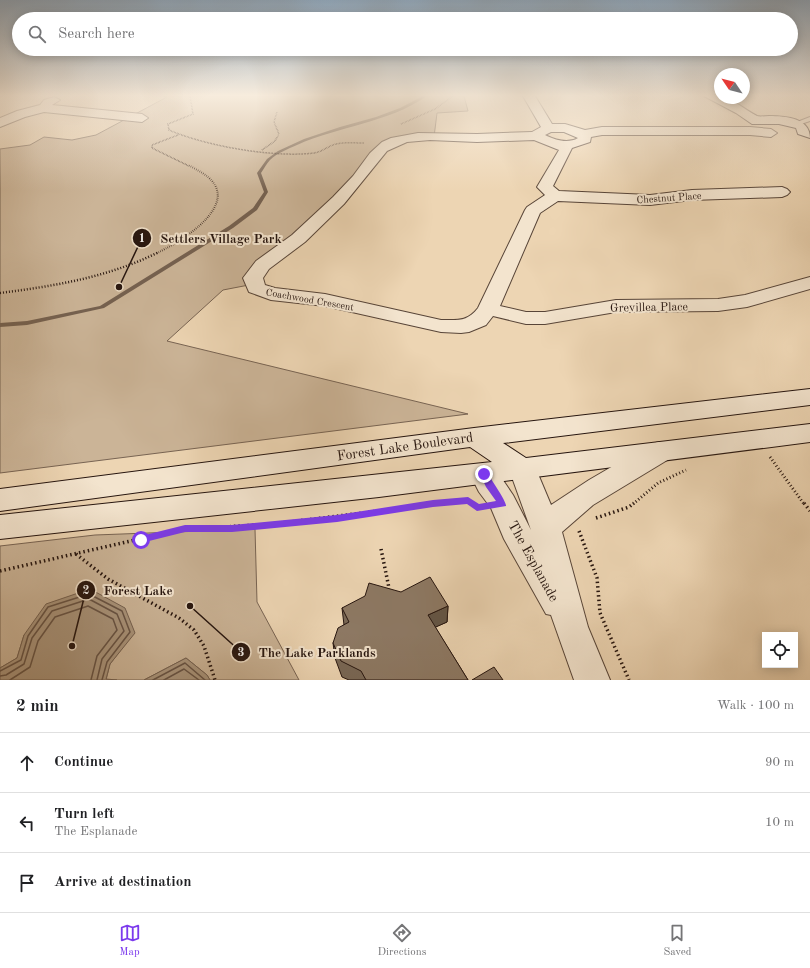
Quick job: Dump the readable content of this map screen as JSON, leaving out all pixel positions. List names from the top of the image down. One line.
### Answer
{"streets":{"street":["Chestnut Place","Coachwood Crescent","Grevillea Place","Forest Lake Boulevard","The Esplanade"]},"crossings":[["Chestnut Place","Coachwood Crescent"],["Coachwood Crescent","Grevillea Place"],["Forest Lake Boulevard","The Esplanade"]],"places":["Settlers Village Park","The Lake Parklands","Forest Lake"],"north":"top left","page":{"search":"Search here","heading":["2 min","Walk · 100 m"],"list":[["Continue","90 m"],["Turn left","The Esplanade","10 m"],"Arrive at destination"],"nav":["Map","Directions","Saved"]}}
